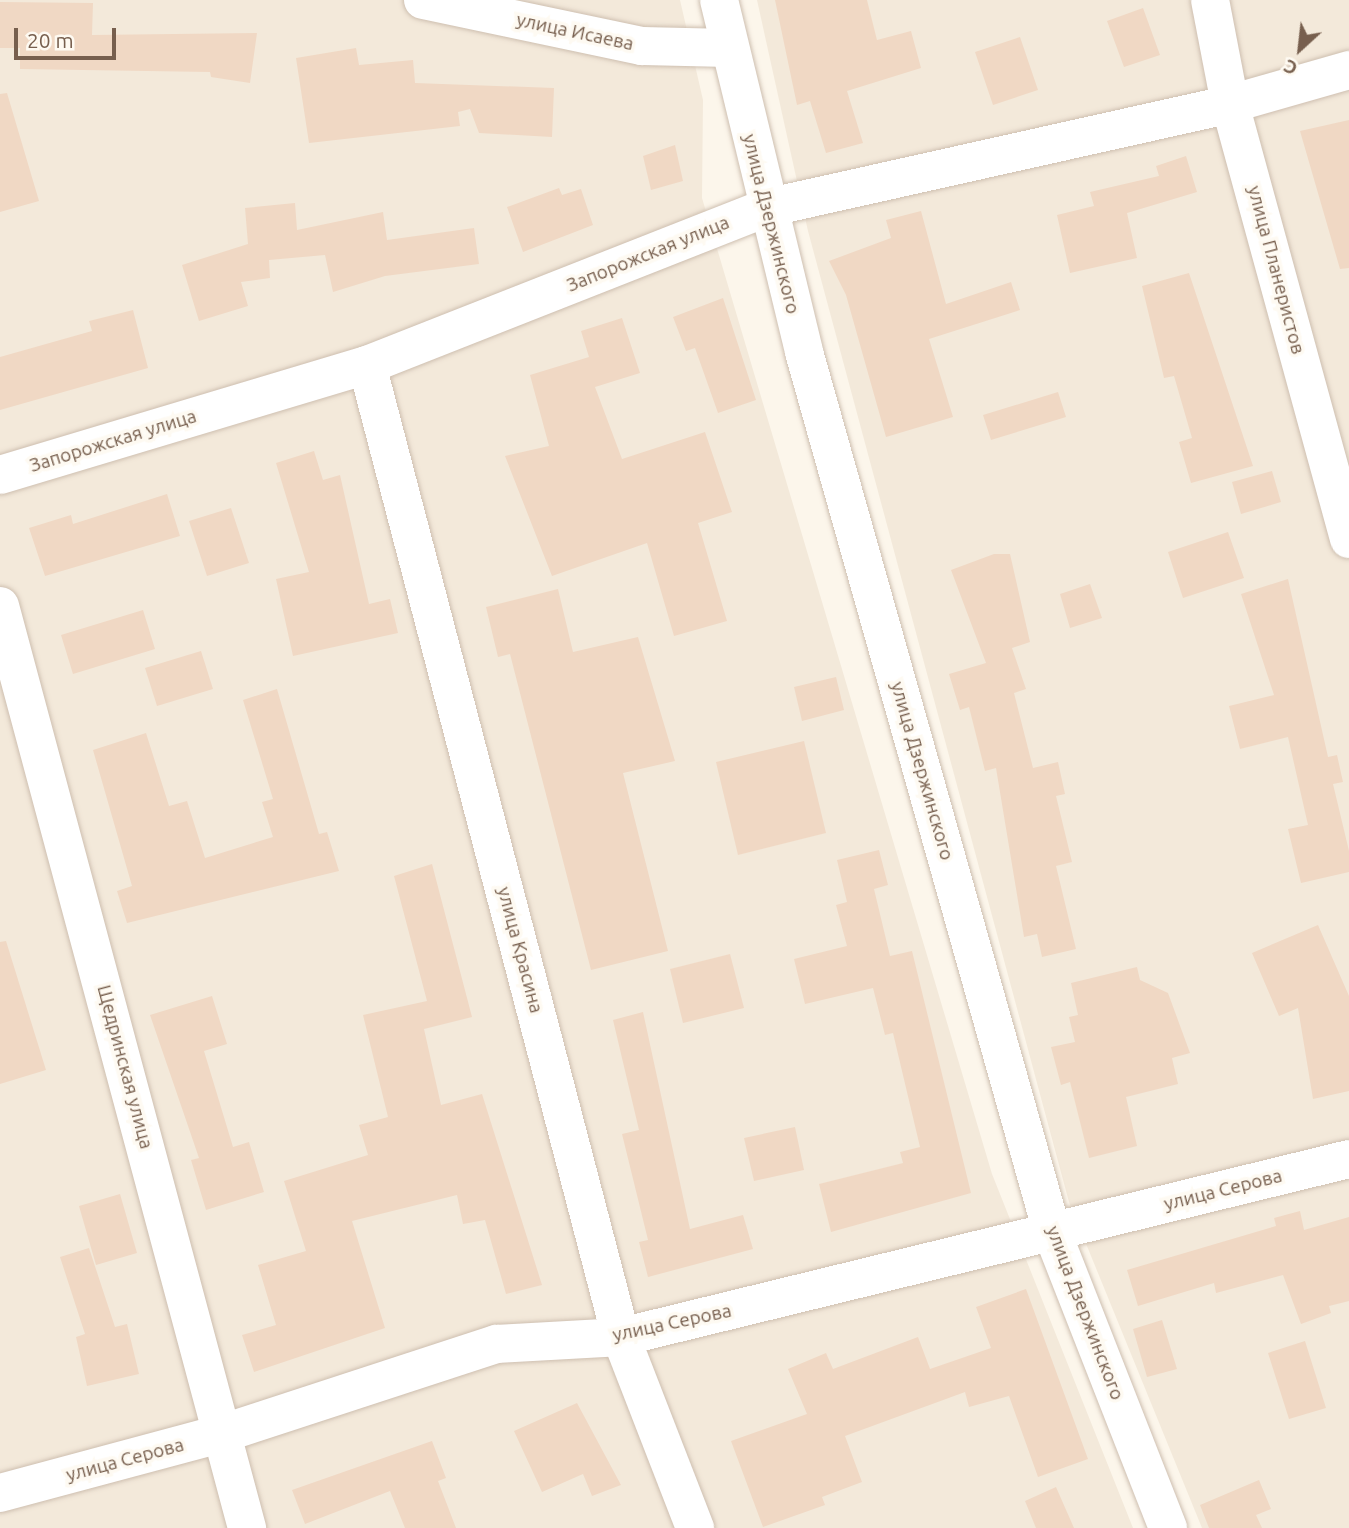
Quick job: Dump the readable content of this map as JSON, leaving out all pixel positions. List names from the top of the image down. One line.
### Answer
{"streets":{"street":["улица Исаева","улица Дзержинского","Запорожская улица","улица Планеристов","улица Красина","Щедринская улица","улица Серова"]},"crossings":[["улица Исаева","улица Дзержинского"],["улица Дзержинского","Запорожская улица"],["улица Дзержинского","улица Серова"],["Запорожская улица","улица Планеристов"],["Запорожская улица","улица Красина"],["улица Красина","улица Серова"],["Щедринская улица","улица Серова"]],"scale_bar":"20 m","north":"bottom left"}
